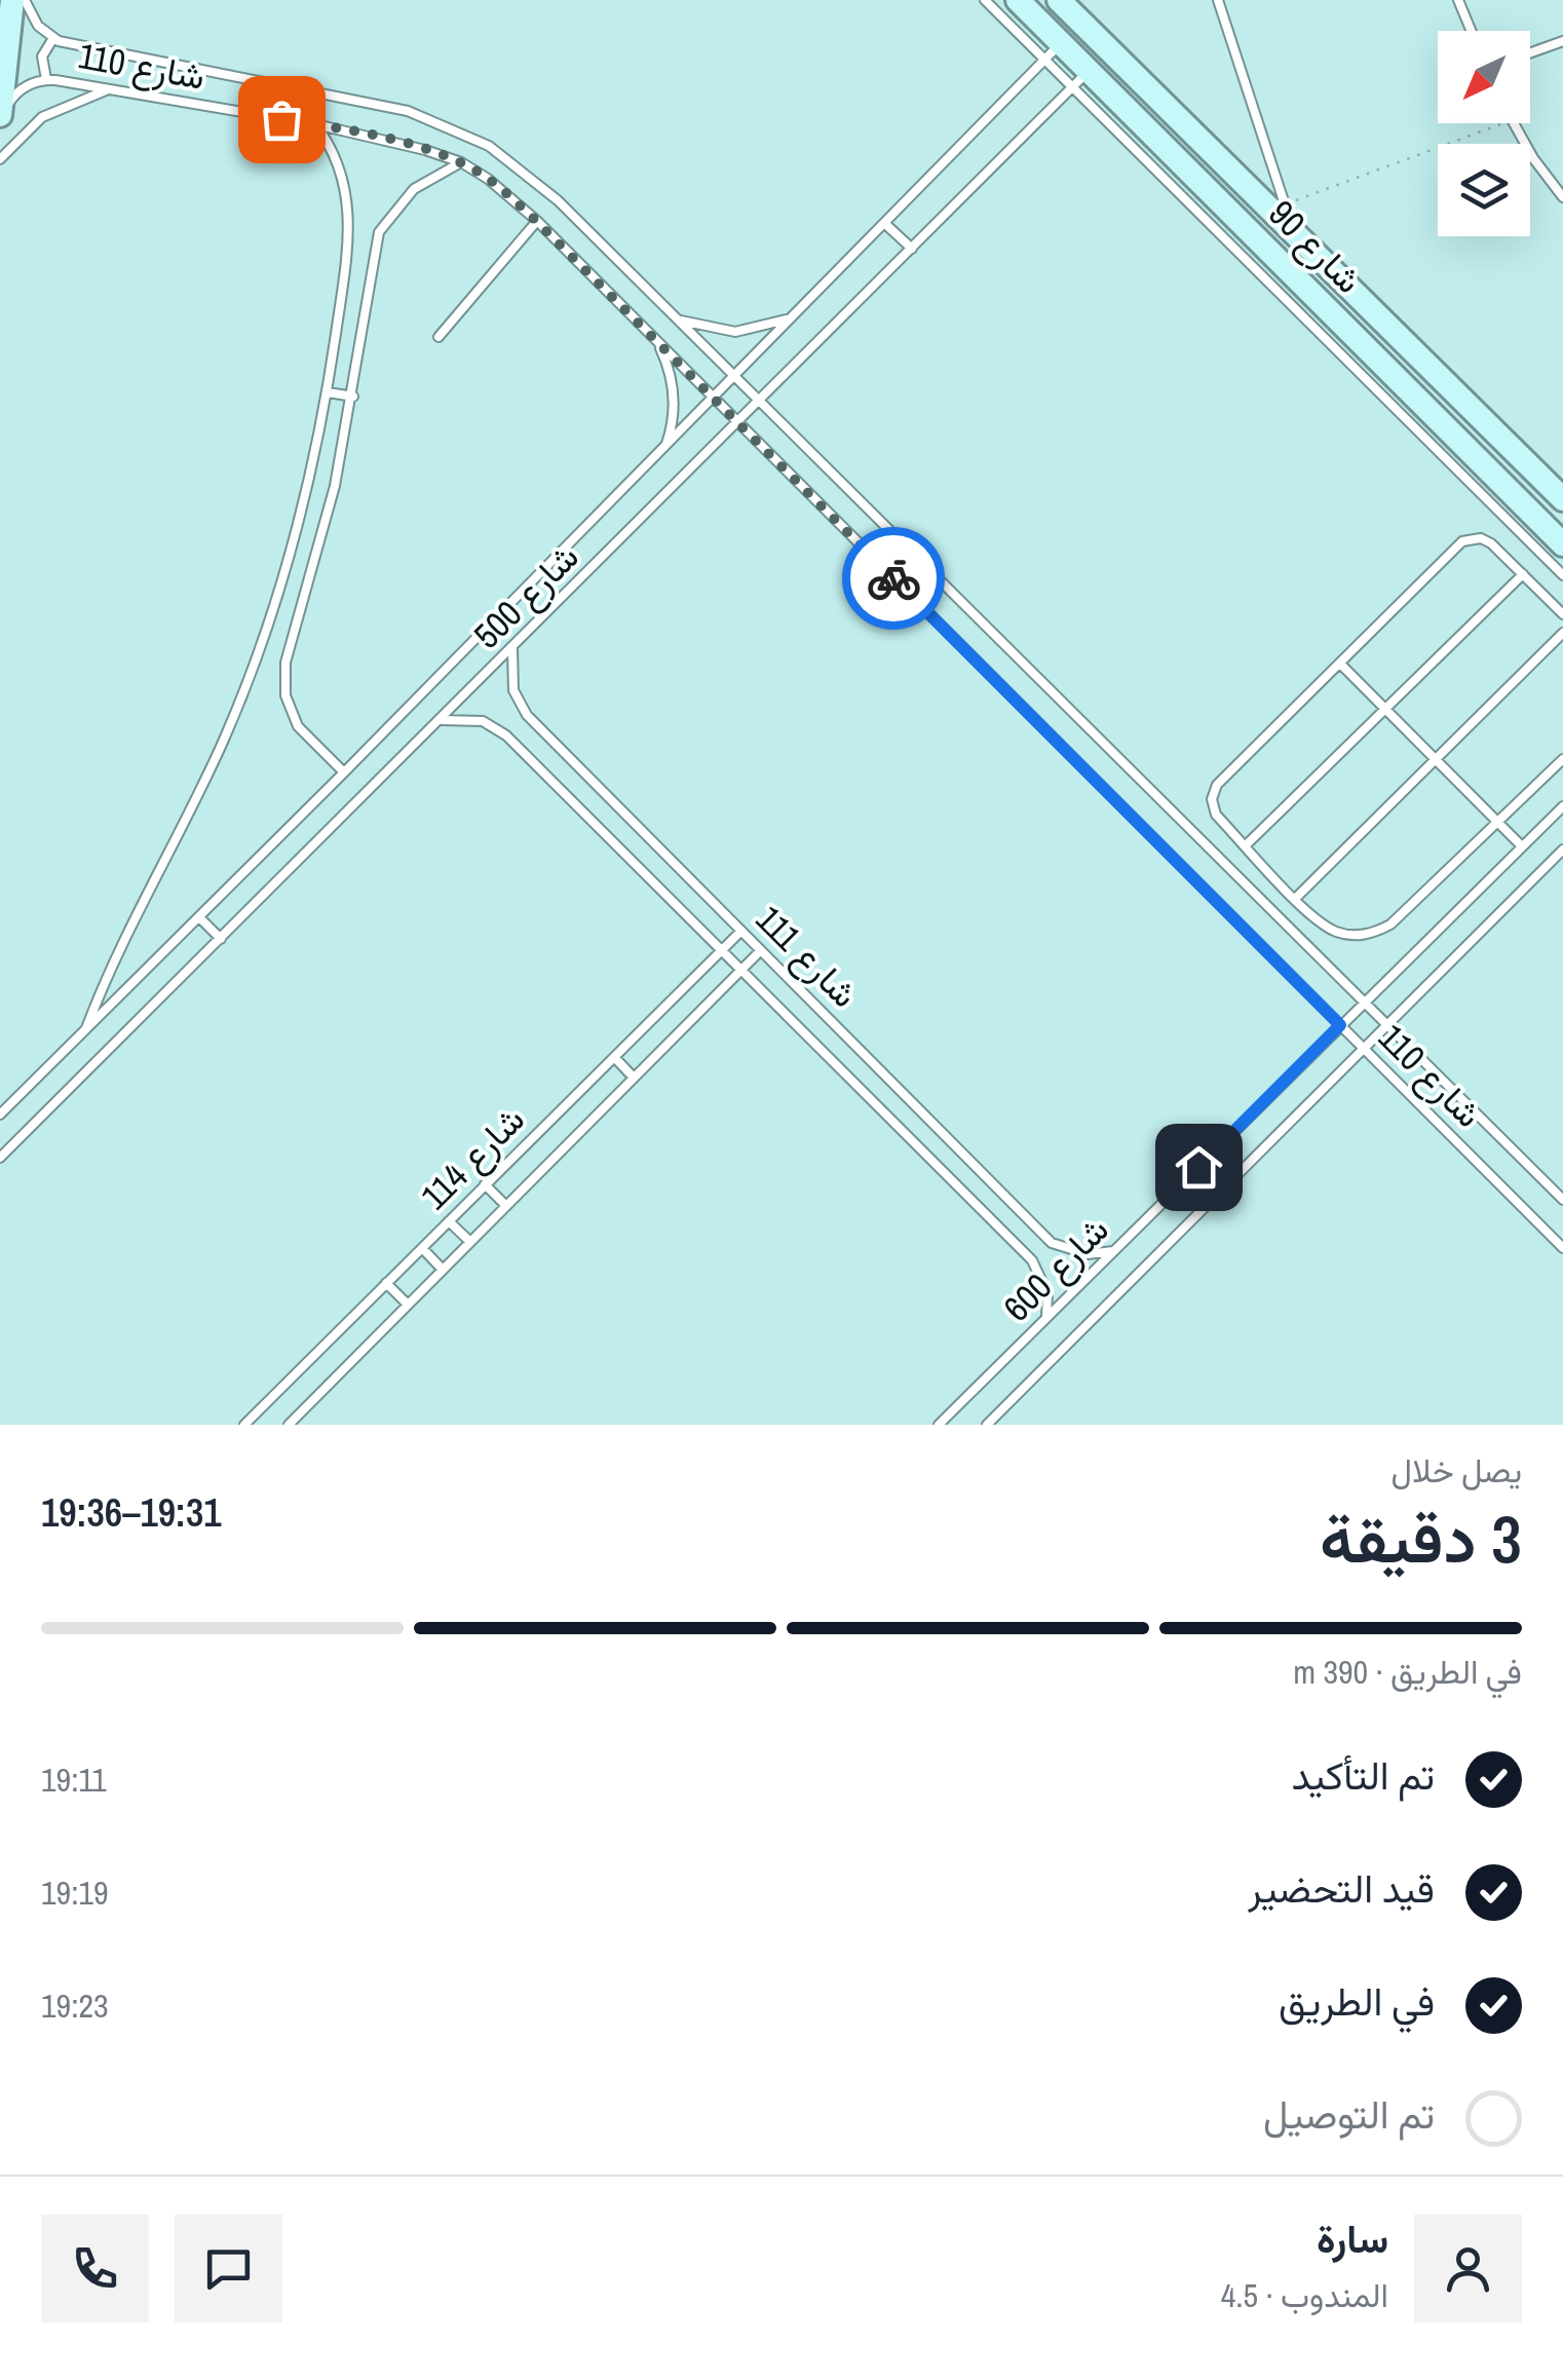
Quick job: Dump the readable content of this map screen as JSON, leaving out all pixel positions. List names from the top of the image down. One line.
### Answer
{"streets":{"street":["شارع 90"],"lane":["شارع 110","شارع 500","شارع 111","شارع 114","شارع 600"]},"crossings":[["شارع 110","شارع 500"],["شارع 110","شارع 600"],["شارع 90","شارع 500"],["شارع 500","شارع 111"],["شارع 111","شارع 114"],["شارع 111","شارع 600"]],"north":"bottom left","page":{"heading":["3 دقيقة","يصل خلال","19:31–19:36"],"panel":["سارة","المندوب · 4.5"],"bar":"في الطريق · 390 m","list":[["تم التأكيد","19:11"],["قيد التحضير","19:19"],["في الطريق","19:23"],"تم التوصيل"]}}
